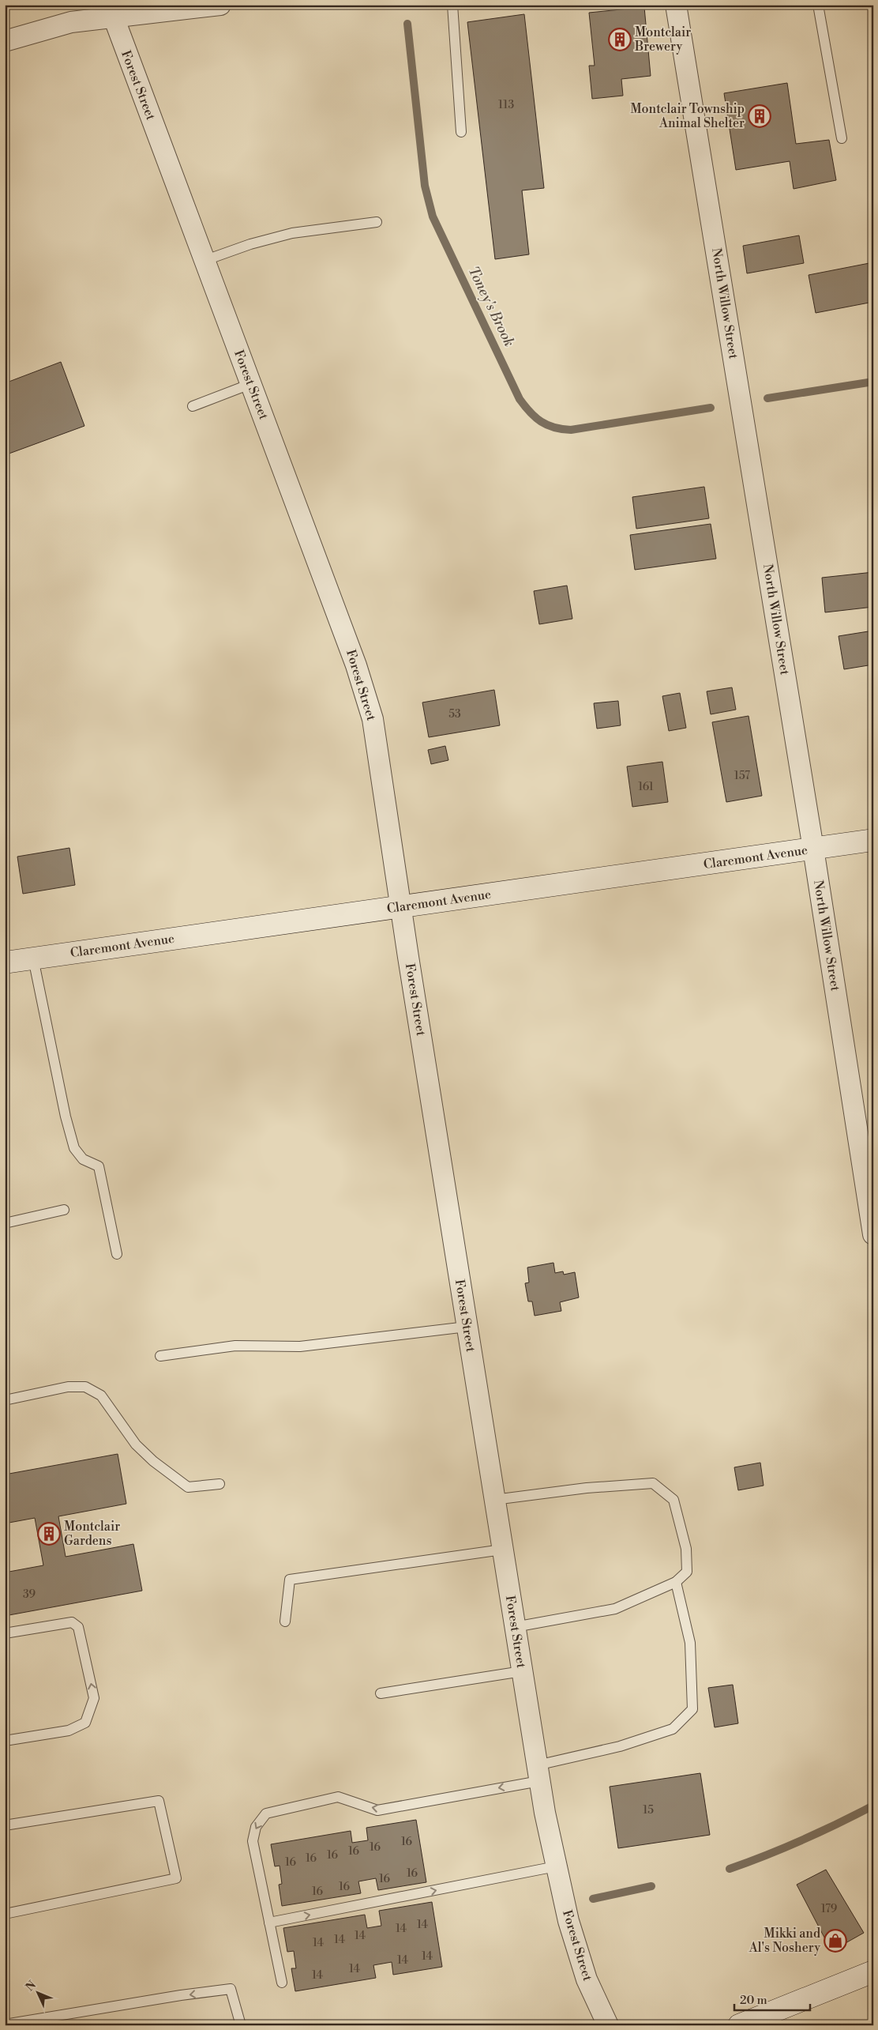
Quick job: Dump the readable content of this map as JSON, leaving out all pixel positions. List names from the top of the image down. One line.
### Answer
{"streets":{"street":["Forest Street","North Willow Street","Claremont Avenue"]},"crossings":[["Forest Street","Claremont Avenue"],["North Willow Street","Claremont Avenue"]],"water":["Toney's Brook"],"places":{"building":["Montclair Brewery","Montclair Township Animal Shelter","Montclair Gardens"],"shop":["Mikki and Al's Noshery"]},"house_numbers":["113","53","157","161","39","15","16","16","16","16","16","16","16","16","16","16","179","14","14","14","14","14","14","14","14","14"],"scale_bar":"20 m","north":"top left"}
